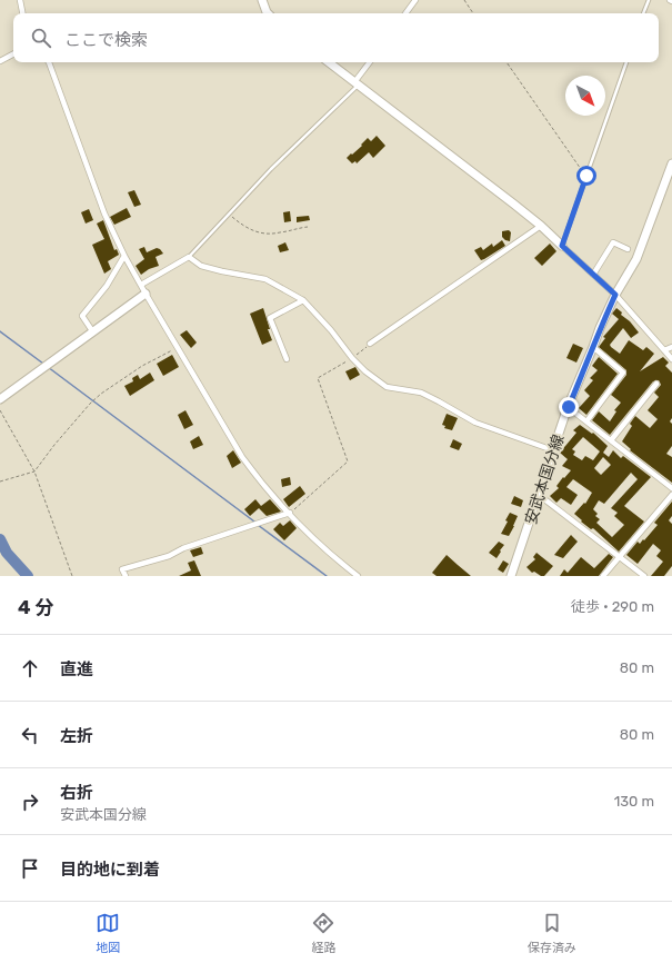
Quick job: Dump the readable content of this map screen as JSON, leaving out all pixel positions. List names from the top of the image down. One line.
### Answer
{"streets":{"street":["安武本国分線"]},"north":"bottom right","page":{"search":"ここで検索","heading":["4 分","徒歩 · 290 m"],"list":[["直進","80 m"],["左折","80 m"],["右折","安武本国分線","130 m"],"目的地に到着"],"nav":["地図","経路","保存済み"]}}
